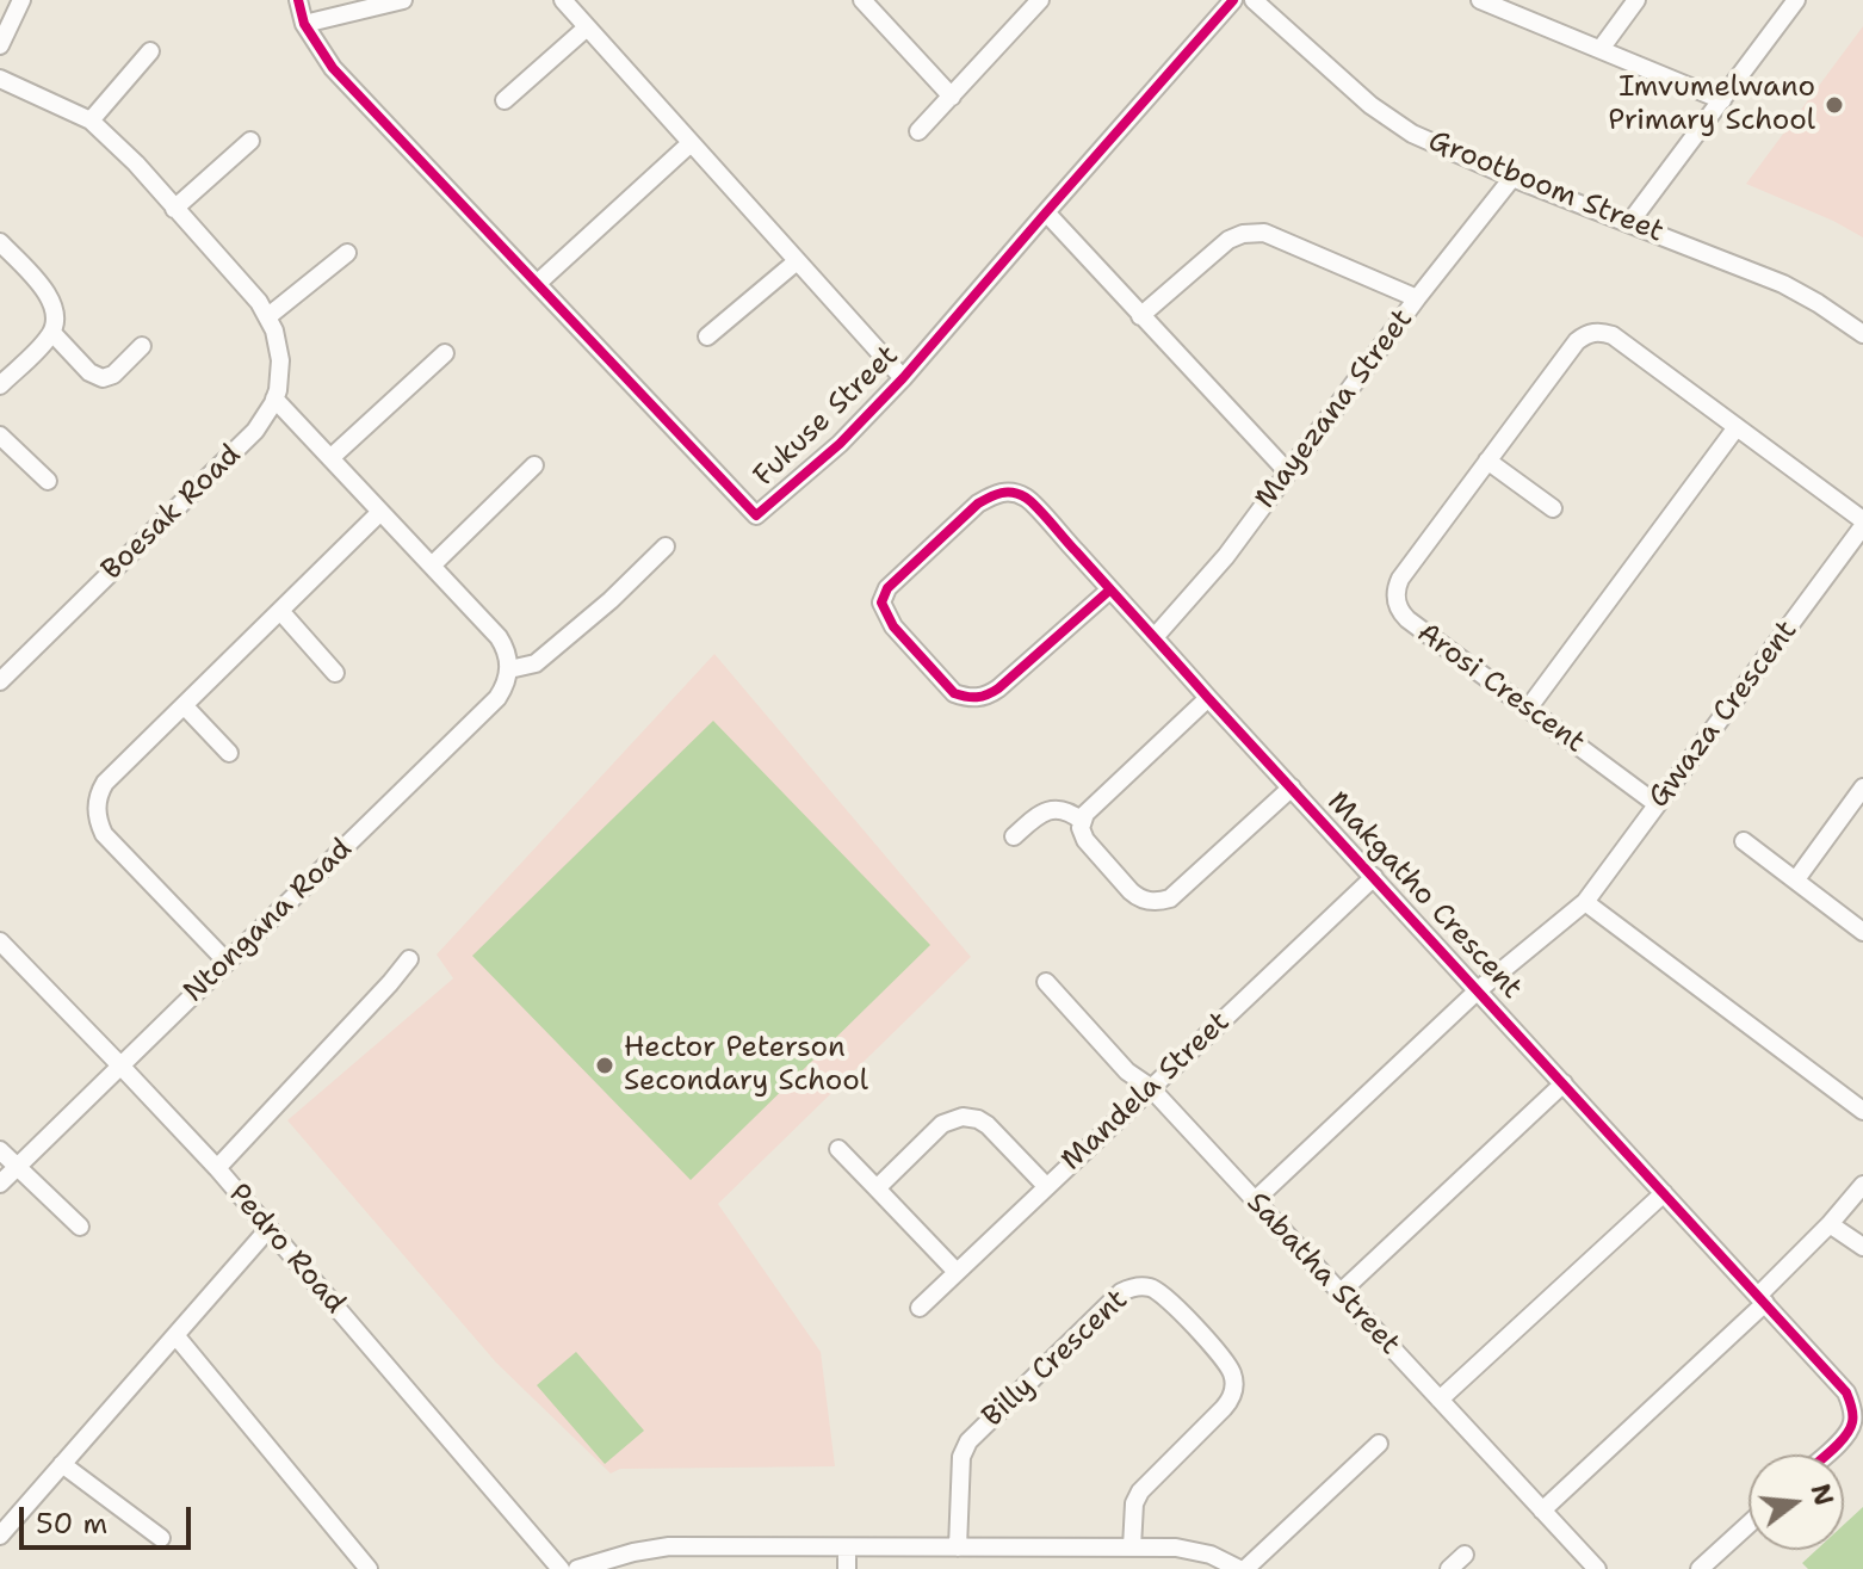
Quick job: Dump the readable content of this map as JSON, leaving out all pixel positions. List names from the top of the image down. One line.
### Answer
{"streets":{"street":["Grootboom Street","Mayezana Street","Fukuse Street","Boesak Road","Arosi Crescent","Gwaza Crescent","Makgatho Crescent","Ntongana Road","Mandela Street","Pedro Road","Sabatha Street","Billy Crescent"]},"crossings":[["Grootboom Street","Mayezana Street"],["Mayezana Street","Makgatho Crescent"],["Arosi Crescent","Gwaza Crescent"],["Gwaza Crescent","Makgatho Crescent"],["Gwaza Crescent","Sabatha Street"],["Makgatho Crescent","Mandela Street"],["Ntongana Road","Pedro Road"],["Mandela Street","Sabatha Street"]],"places":["Imvumelwano Primary School","Hector Peterson Secondary School"],"scale_bar":"50 m","north":"right"}
